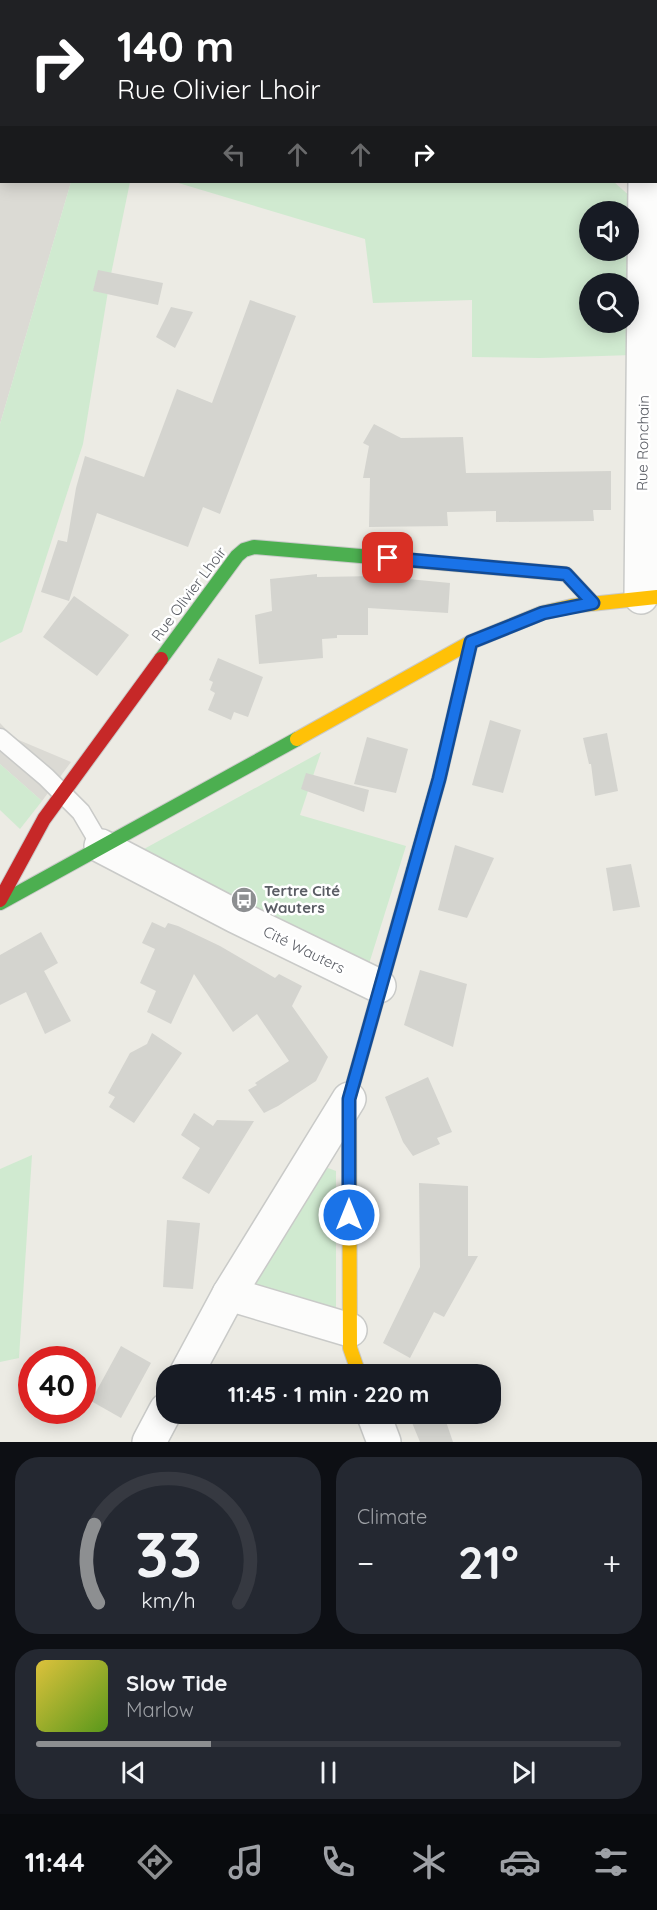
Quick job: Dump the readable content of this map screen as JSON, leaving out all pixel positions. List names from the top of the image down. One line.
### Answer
{"streets":{"street":["Rue Ronchain","Rue Olivier Lhoir","Cité Wauters"]},"crossings":[["Rue Ronchain","Rue Olivier Lhoir"],["Rue Olivier Lhoir","Cité Wauters"]],"places":{"bus stop":["Tertre Cité Wauters"]},"page":{"turn":["140 m","Rue Olivier Lhoir"],"limit":"40","trip":"11:45 · 1 min · 220 m","tile":"Climate","heat":["−","21°","+"],"song":["Slow Tide","Marlow"],"tabs":"11:44","gauge":["33","km/h"]}}
